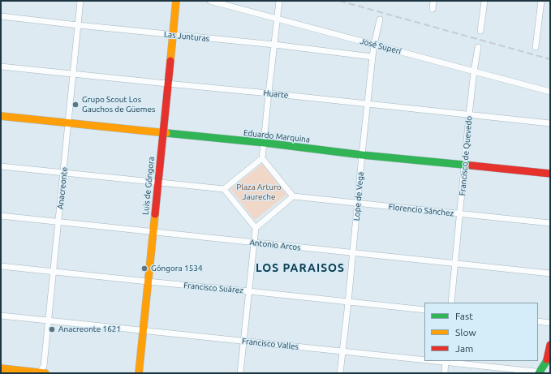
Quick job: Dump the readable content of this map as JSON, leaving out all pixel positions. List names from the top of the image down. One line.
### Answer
{"streets":{"street":["Las Junturas","José Superí","Huarte","Eduardo Marquina","Francisco de Quevedo","Luis de Góngora","Anacreonte","Lope de Vega","Florencio Sánchez","Antonio Arcos","Francisco Suárez","Francisco Valles"]},"crossings":[["Las Junturas","Luis de Góngora"],["Las Junturas","Anacreonte"],["Las Junturas","Lope de Vega"],["José Superí","Francisco de Quevedo"],["José Superí","Lope de Vega"],["Huarte","Francisco de Quevedo"],["Huarte","Luis de Góngora"],["Huarte","Anacreonte"],["Huarte","Lope de Vega"],["Eduardo Marquina","Francisco de Quevedo"],["Eduardo Marquina","Luis de Góngora"],["Eduardo Marquina","Anacreonte"],["Eduardo Marquina","Lope de Vega"],["Francisco de Quevedo","Florencio Sánchez"],["Francisco de Quevedo","Antonio Arcos"],["Luis de Góngora","Antonio Arcos"],["Luis de Góngora","Francisco Suárez"],["Luis de Góngora","Francisco Valles"],["Anacreonte","Antonio Arcos"],["Anacreonte","Francisco Suárez"],["Anacreonte","Francisco Valles"],["Lope de Vega","Florencio Sánchez"],["Lope de Vega","Antonio Arcos"],["Lope de Vega","Francisco Suárez"],["Lope de Vega","Francisco Valles"]],"districts":["LOS PARAISOS"],"parks":["Plaza Arturo Jaureche"],"places":["Grupo Scout Los Gauchos de Güemes","Góngora 1534","Anacreonte 1621"],"legend":["Fast","Slow","Jam"]}
